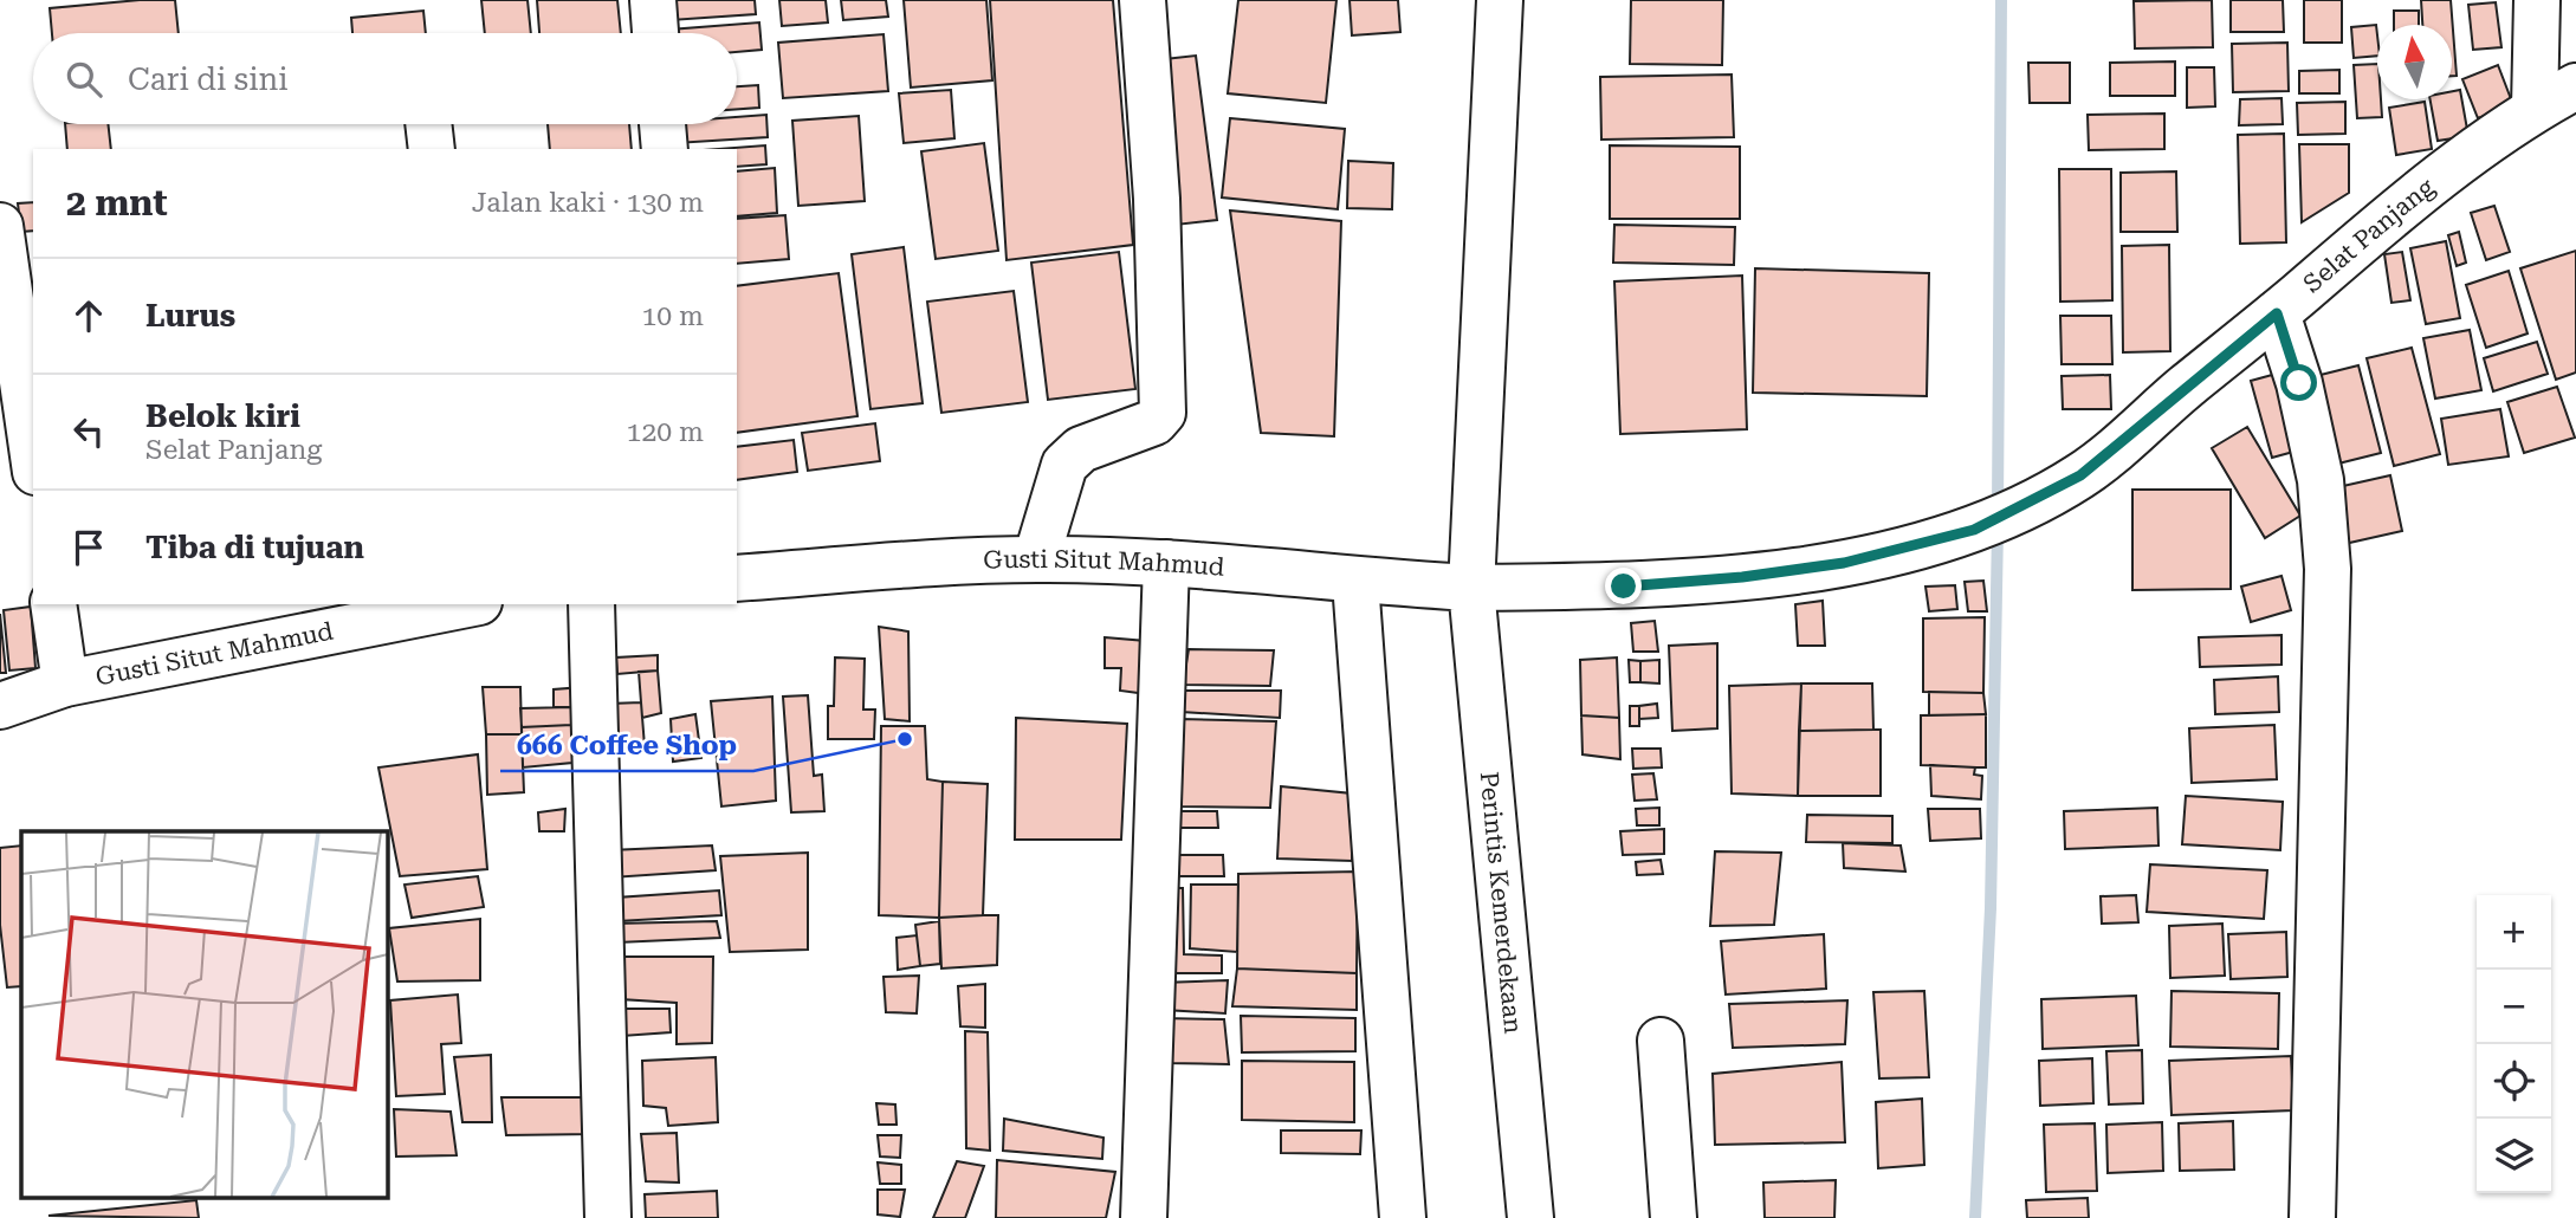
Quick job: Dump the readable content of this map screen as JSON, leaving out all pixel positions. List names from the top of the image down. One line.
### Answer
{"streets":{"main road":["Selat Panjang","Gusti Situt Mahmud","Perintis Kemerdekaan"]},"crossings":[["Selat Panjang","Gusti Situt Mahmud"],["Selat Panjang","Perintis Kemerdekaan"],["Gusti Situt Mahmud","Perintis Kemerdekaan"]],"places":["666 Coffee Shop"],"north":"top","page":{"search":"Cari di sini","heading":["2 mnt","Jalan kaki · 130 m"],"list":[["Lurus","10 m"],["Belok kiri","Selat Panjang","120 m"],"Tiba di tujuan"],"map_buttons":["+","−"]}}
